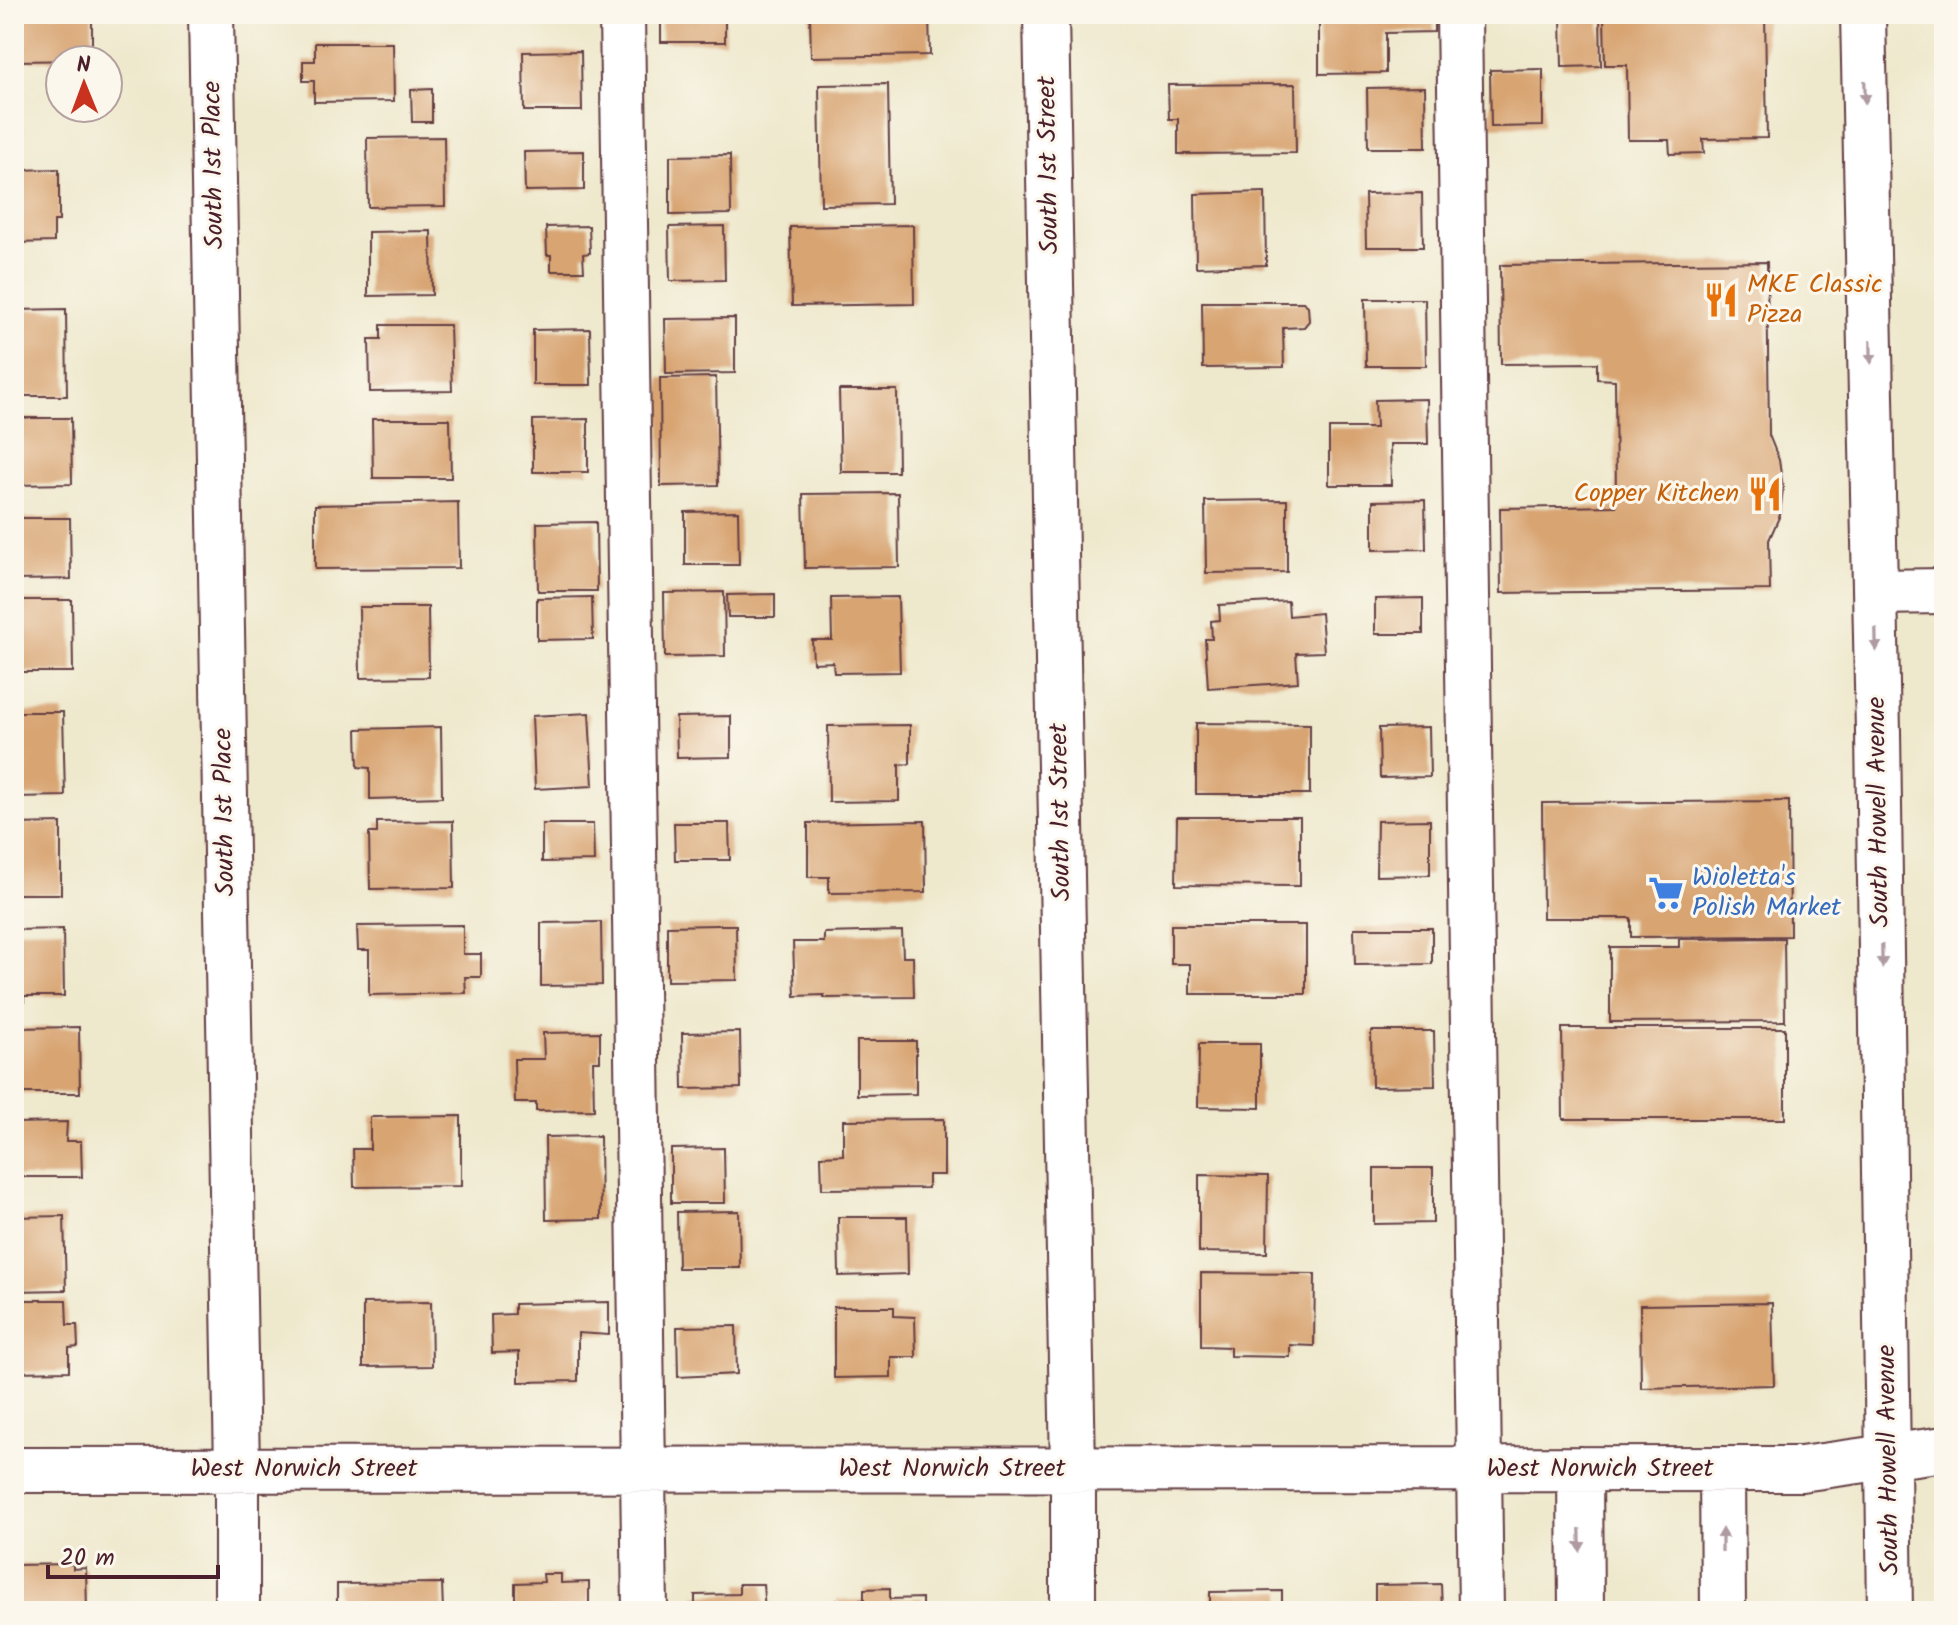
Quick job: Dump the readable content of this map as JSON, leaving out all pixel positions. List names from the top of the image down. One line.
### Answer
{"streets":{"street":["South 1st Place","South 1st Street","South Howell Avenue","West Norwich Street"]},"crossings":[["South 1st Place","West Norwich Street"],["South 1st Street","West Norwich Street"],["South Howell Avenue","West Norwich Street"]],"one_way":["South Howell Avenue"],"places":{"restaurant":["MKE Classic Pizza","Copper Kitchen"],"supermarket":["Wioletta's Polish Market"]},"scale_bar":"20 m","north":"top"}
